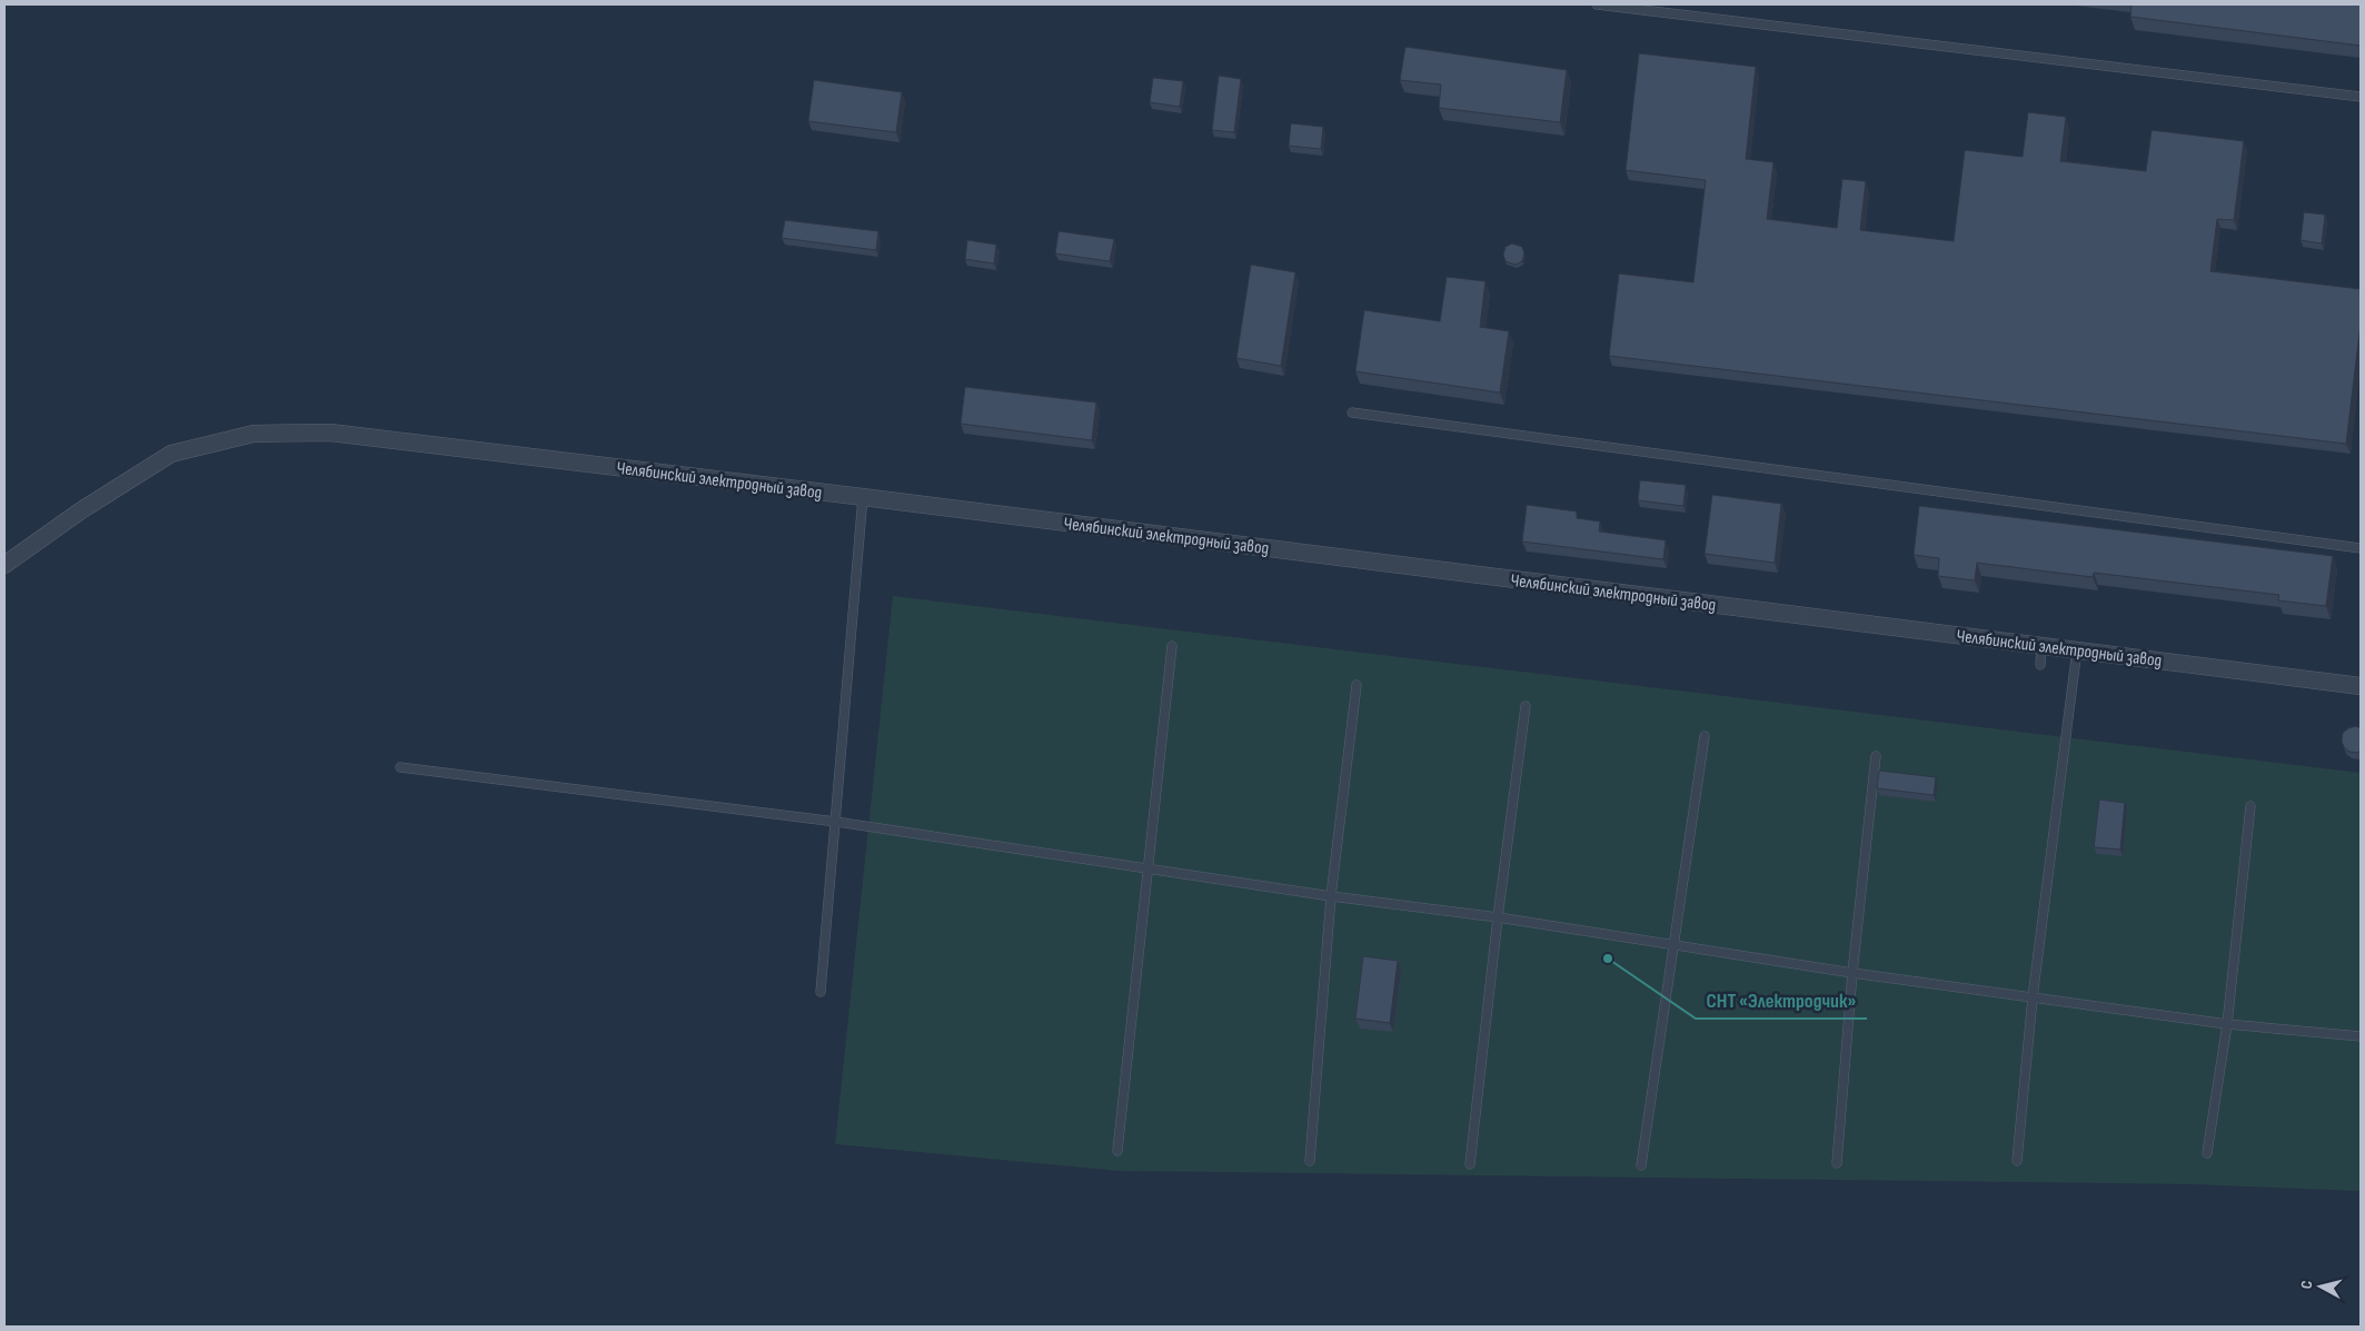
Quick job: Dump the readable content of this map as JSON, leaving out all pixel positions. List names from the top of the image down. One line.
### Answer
{"streets":{"street":["Челябинский электродный завод"]},"places":["СНТ «Электродчик»"],"north":"left"}
